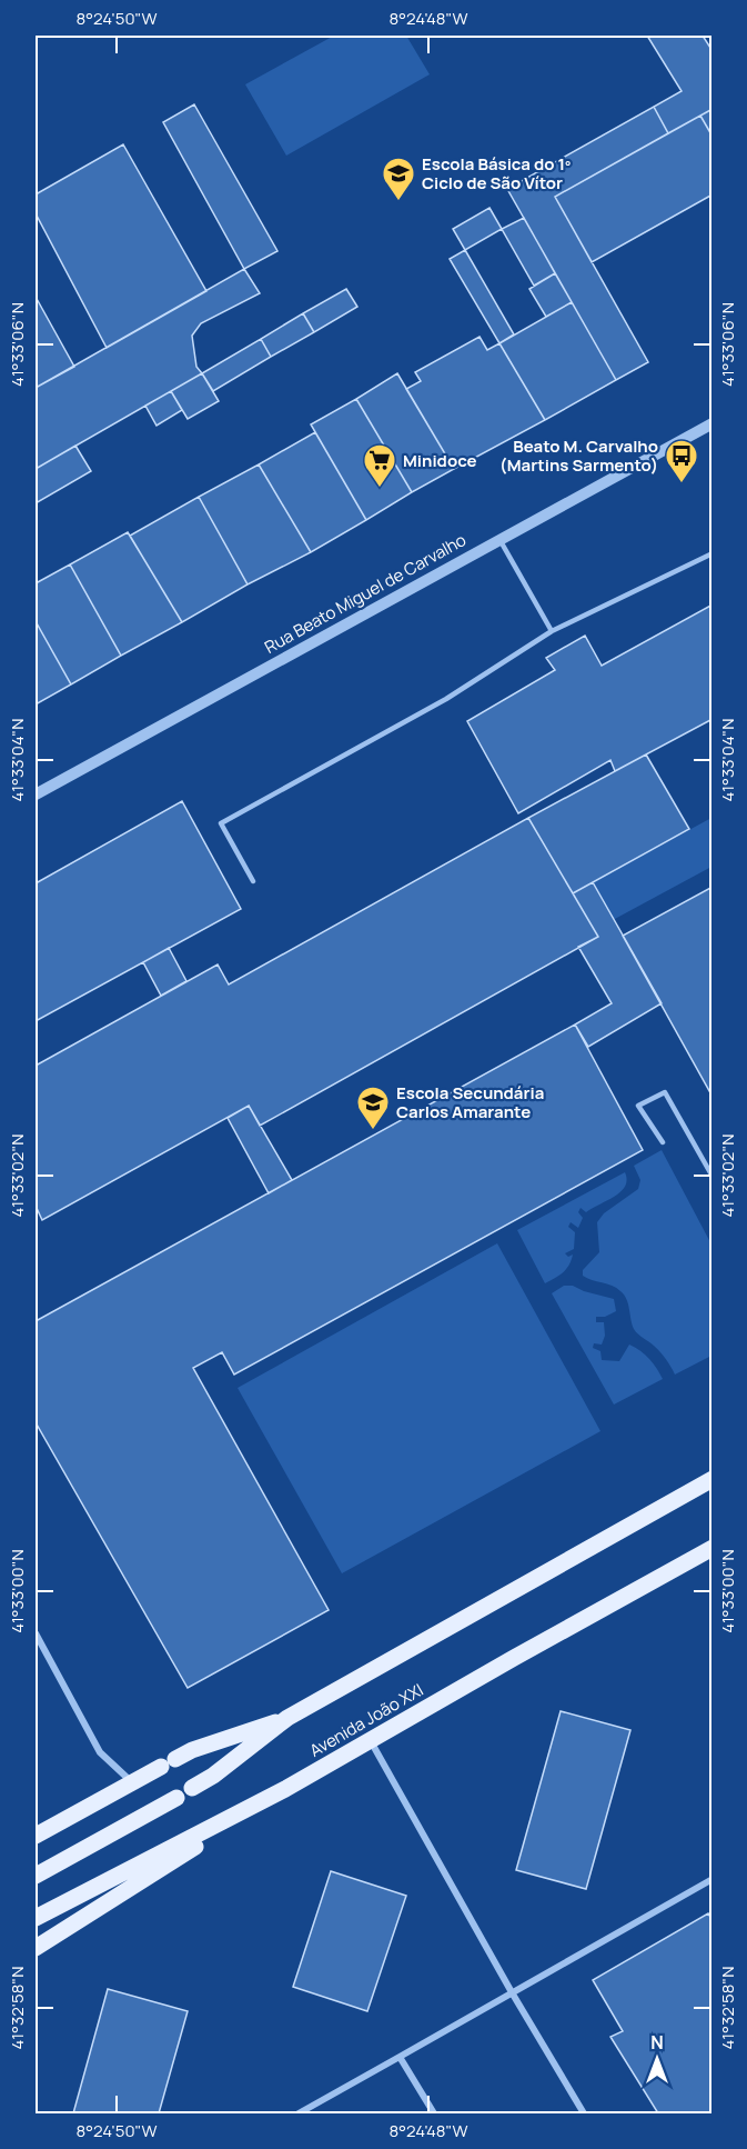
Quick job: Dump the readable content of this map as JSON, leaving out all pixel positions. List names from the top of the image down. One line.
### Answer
{"streets":{"main road":["Avenida João XXI"],"street":["Rua Beato Miguel de Carvalho"]},"places":{"school or university":["Escola Básica do 1º Ciclo de São Vítor","Escola Secundária Carlos Amarante"],"bus stop":["Beato M. Carvalho (Martins Sarmento)"],"supermarket":["Minidoce"]},"north":"top","coordinates":["8°24'50\"W","8°24'48\"W","41°33'06\"N","41°33'04\"N","41°33'02\"N","41°33'00\"N","41°32'58\"N"]}
